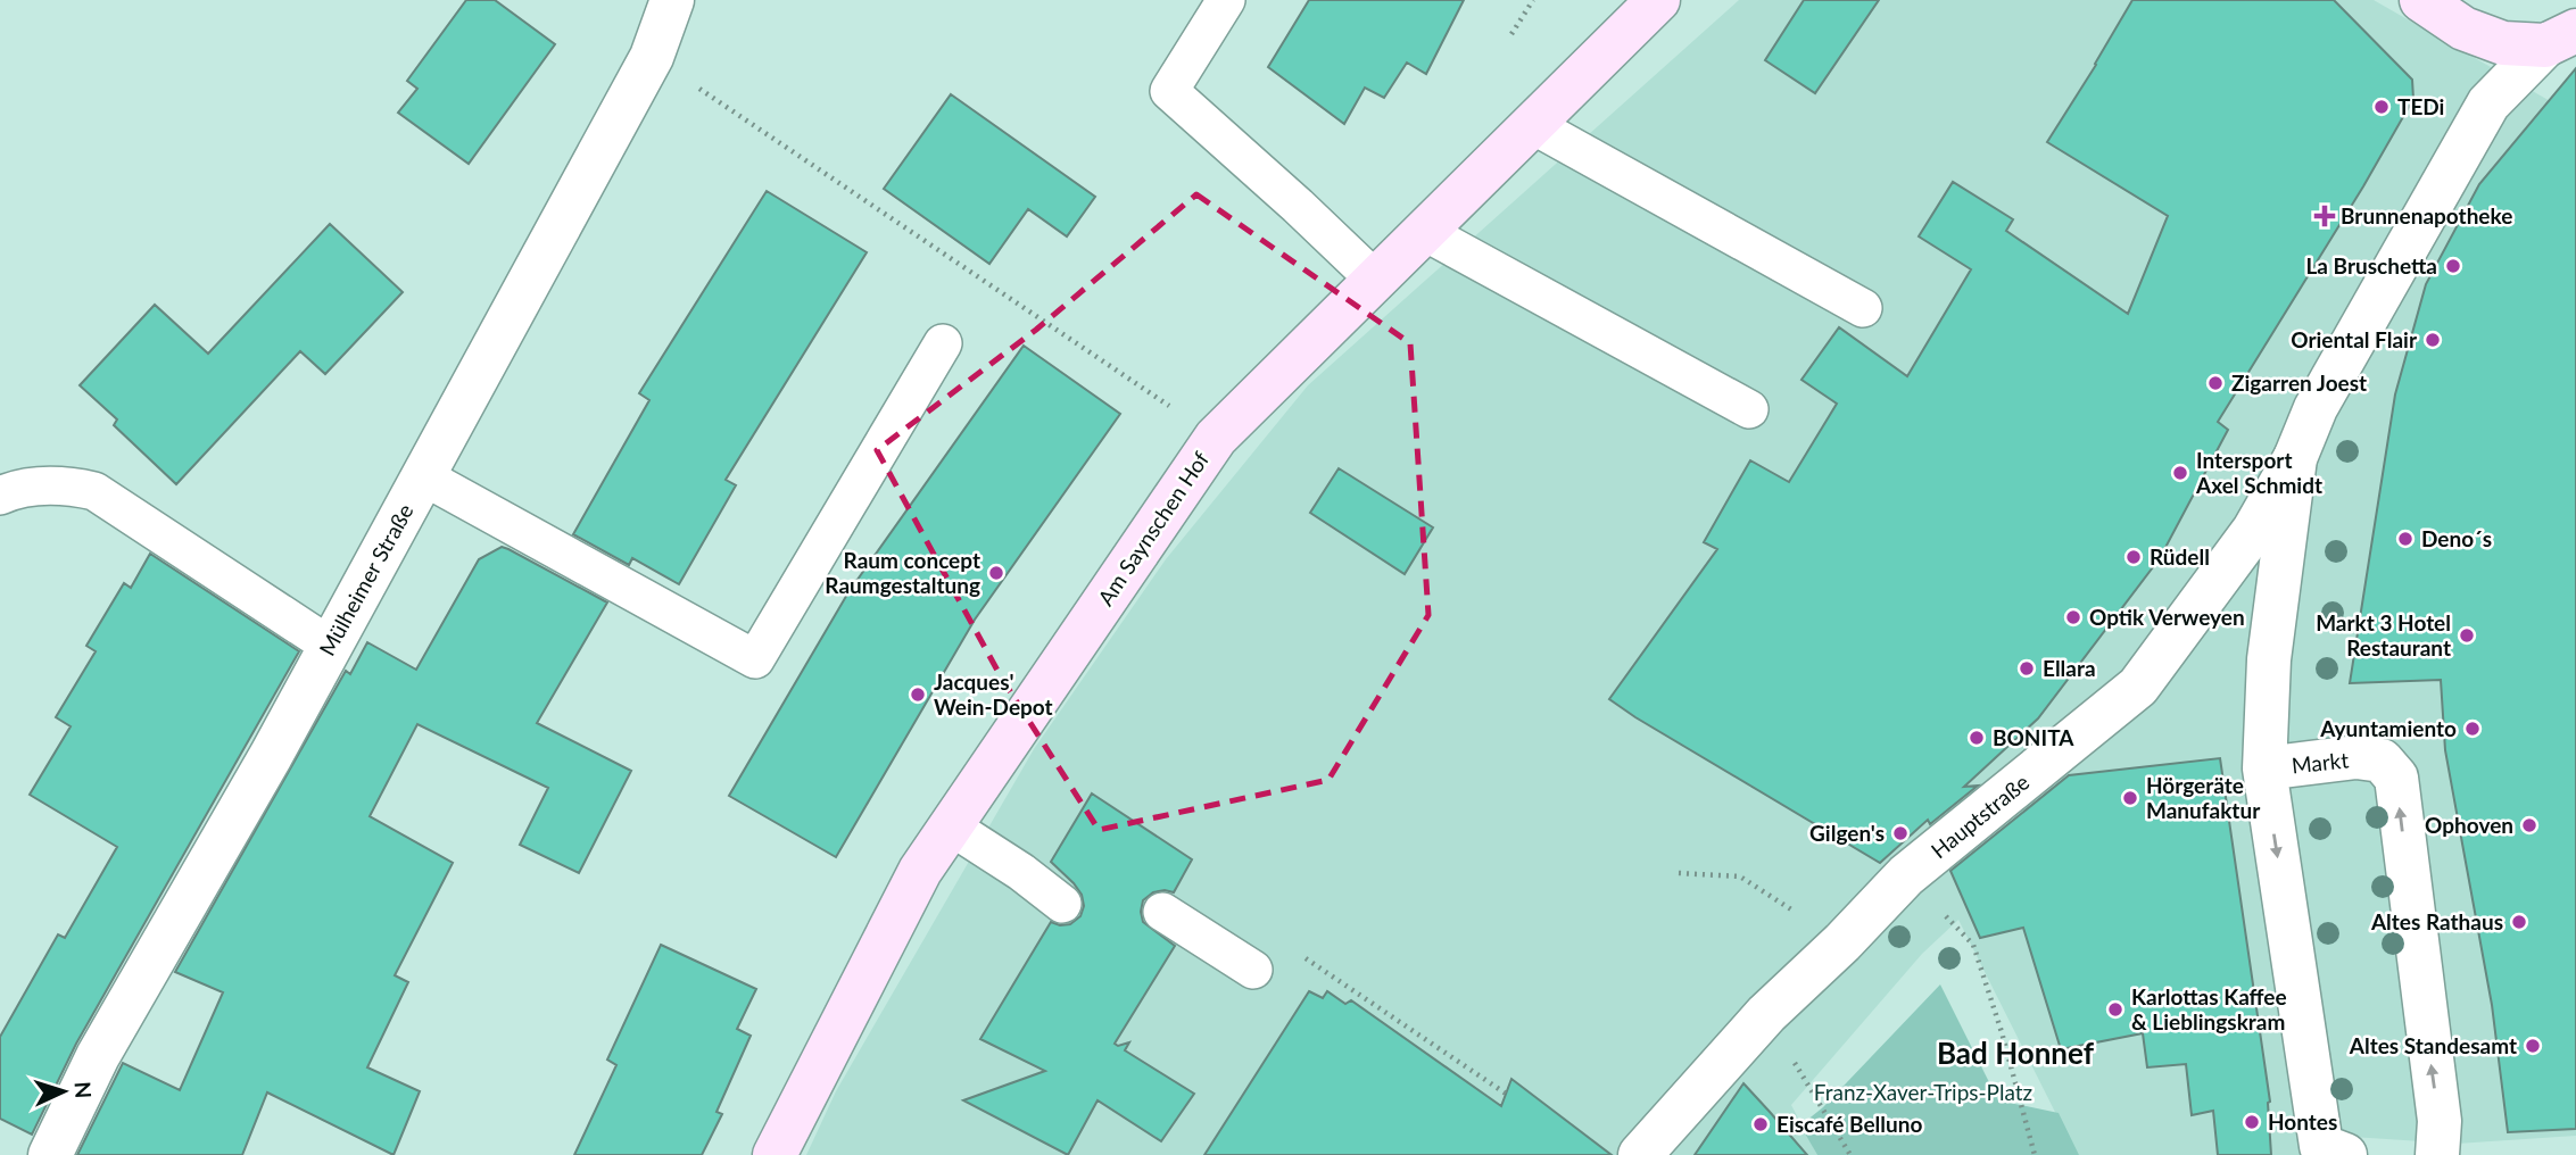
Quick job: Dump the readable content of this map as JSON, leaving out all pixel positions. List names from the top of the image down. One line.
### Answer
{"streets":{"main road":["Am Saynschen Hof"],"street":["Mülheimer Straße","Markt","Hauptstraße"]},"crossings":[["Markt","Hauptstraße"]],"districts":["Bad Honnef"],"parks":["Franz-Xaver-Trips-Platz"],"places":{"other":["TEDi","La Bruschetta","Oriental Flair","Zigarren Joest","Intersport Axel Schmidt","Deno´s","Rüdell","Raum concept Raumgestaltung","Optik Verweyen","Markt 3 Hotel Restaurant","Ellara","Jacques' Wein-Depot","Ayuntamiento","BONITA","Hörgeräte Manufaktur","Ophoven","Gilgen's","Altes Rathaus","Karlottas Kaffee & Lieblingskram","Altes Standesamt","Hontes","Eiscafé Belluno"],"health":["Brunnenapotheke"]},"north":"right"}
